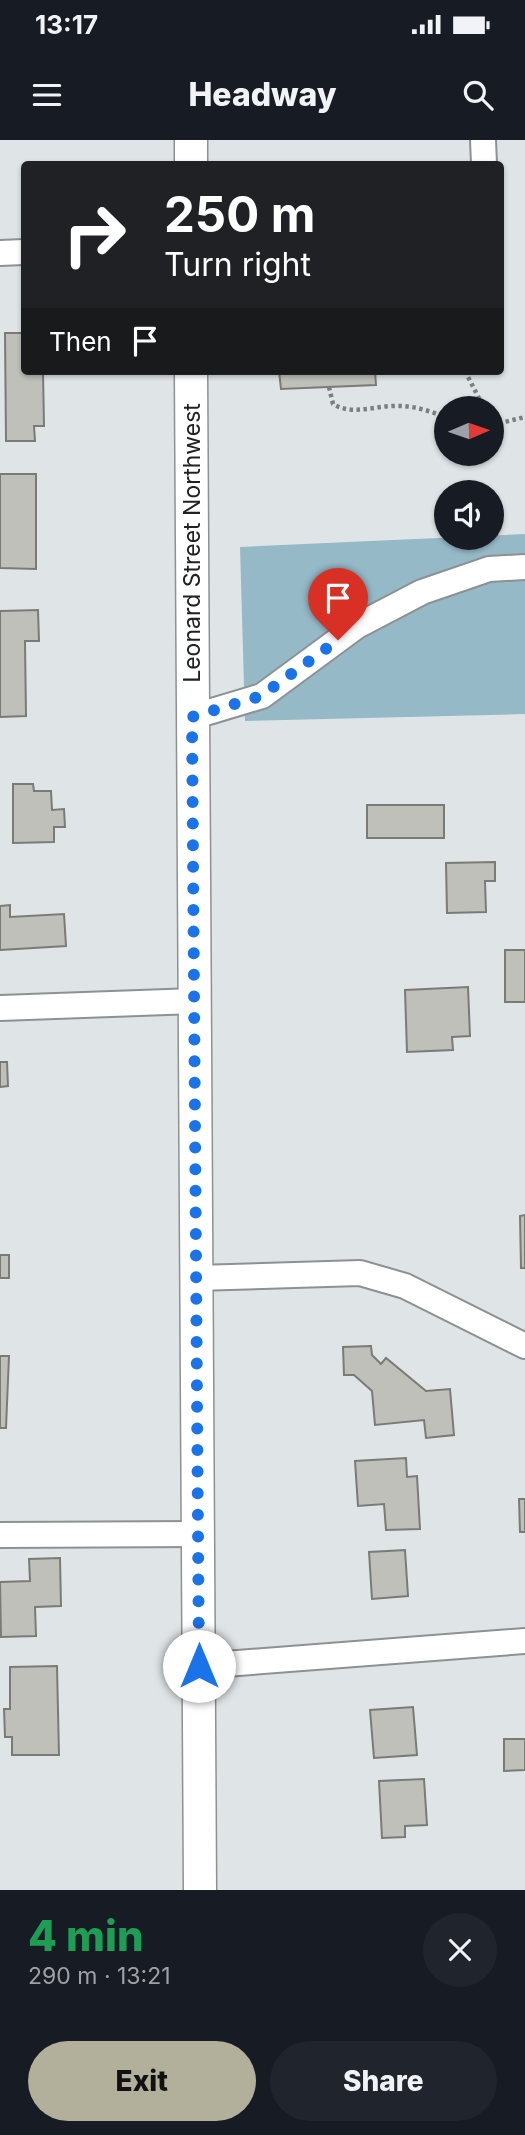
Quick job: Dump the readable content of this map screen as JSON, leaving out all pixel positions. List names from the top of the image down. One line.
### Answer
{"streets":{"main road":["Leonard Street Northwest"]},"north":"right","page":{"status":"13:17","header":"Headway","turn":["250 m","Turn right"],"then":"Then","heading":["4 min","290 m · 13:21"],"buttons":["Exit","Share"]}}
